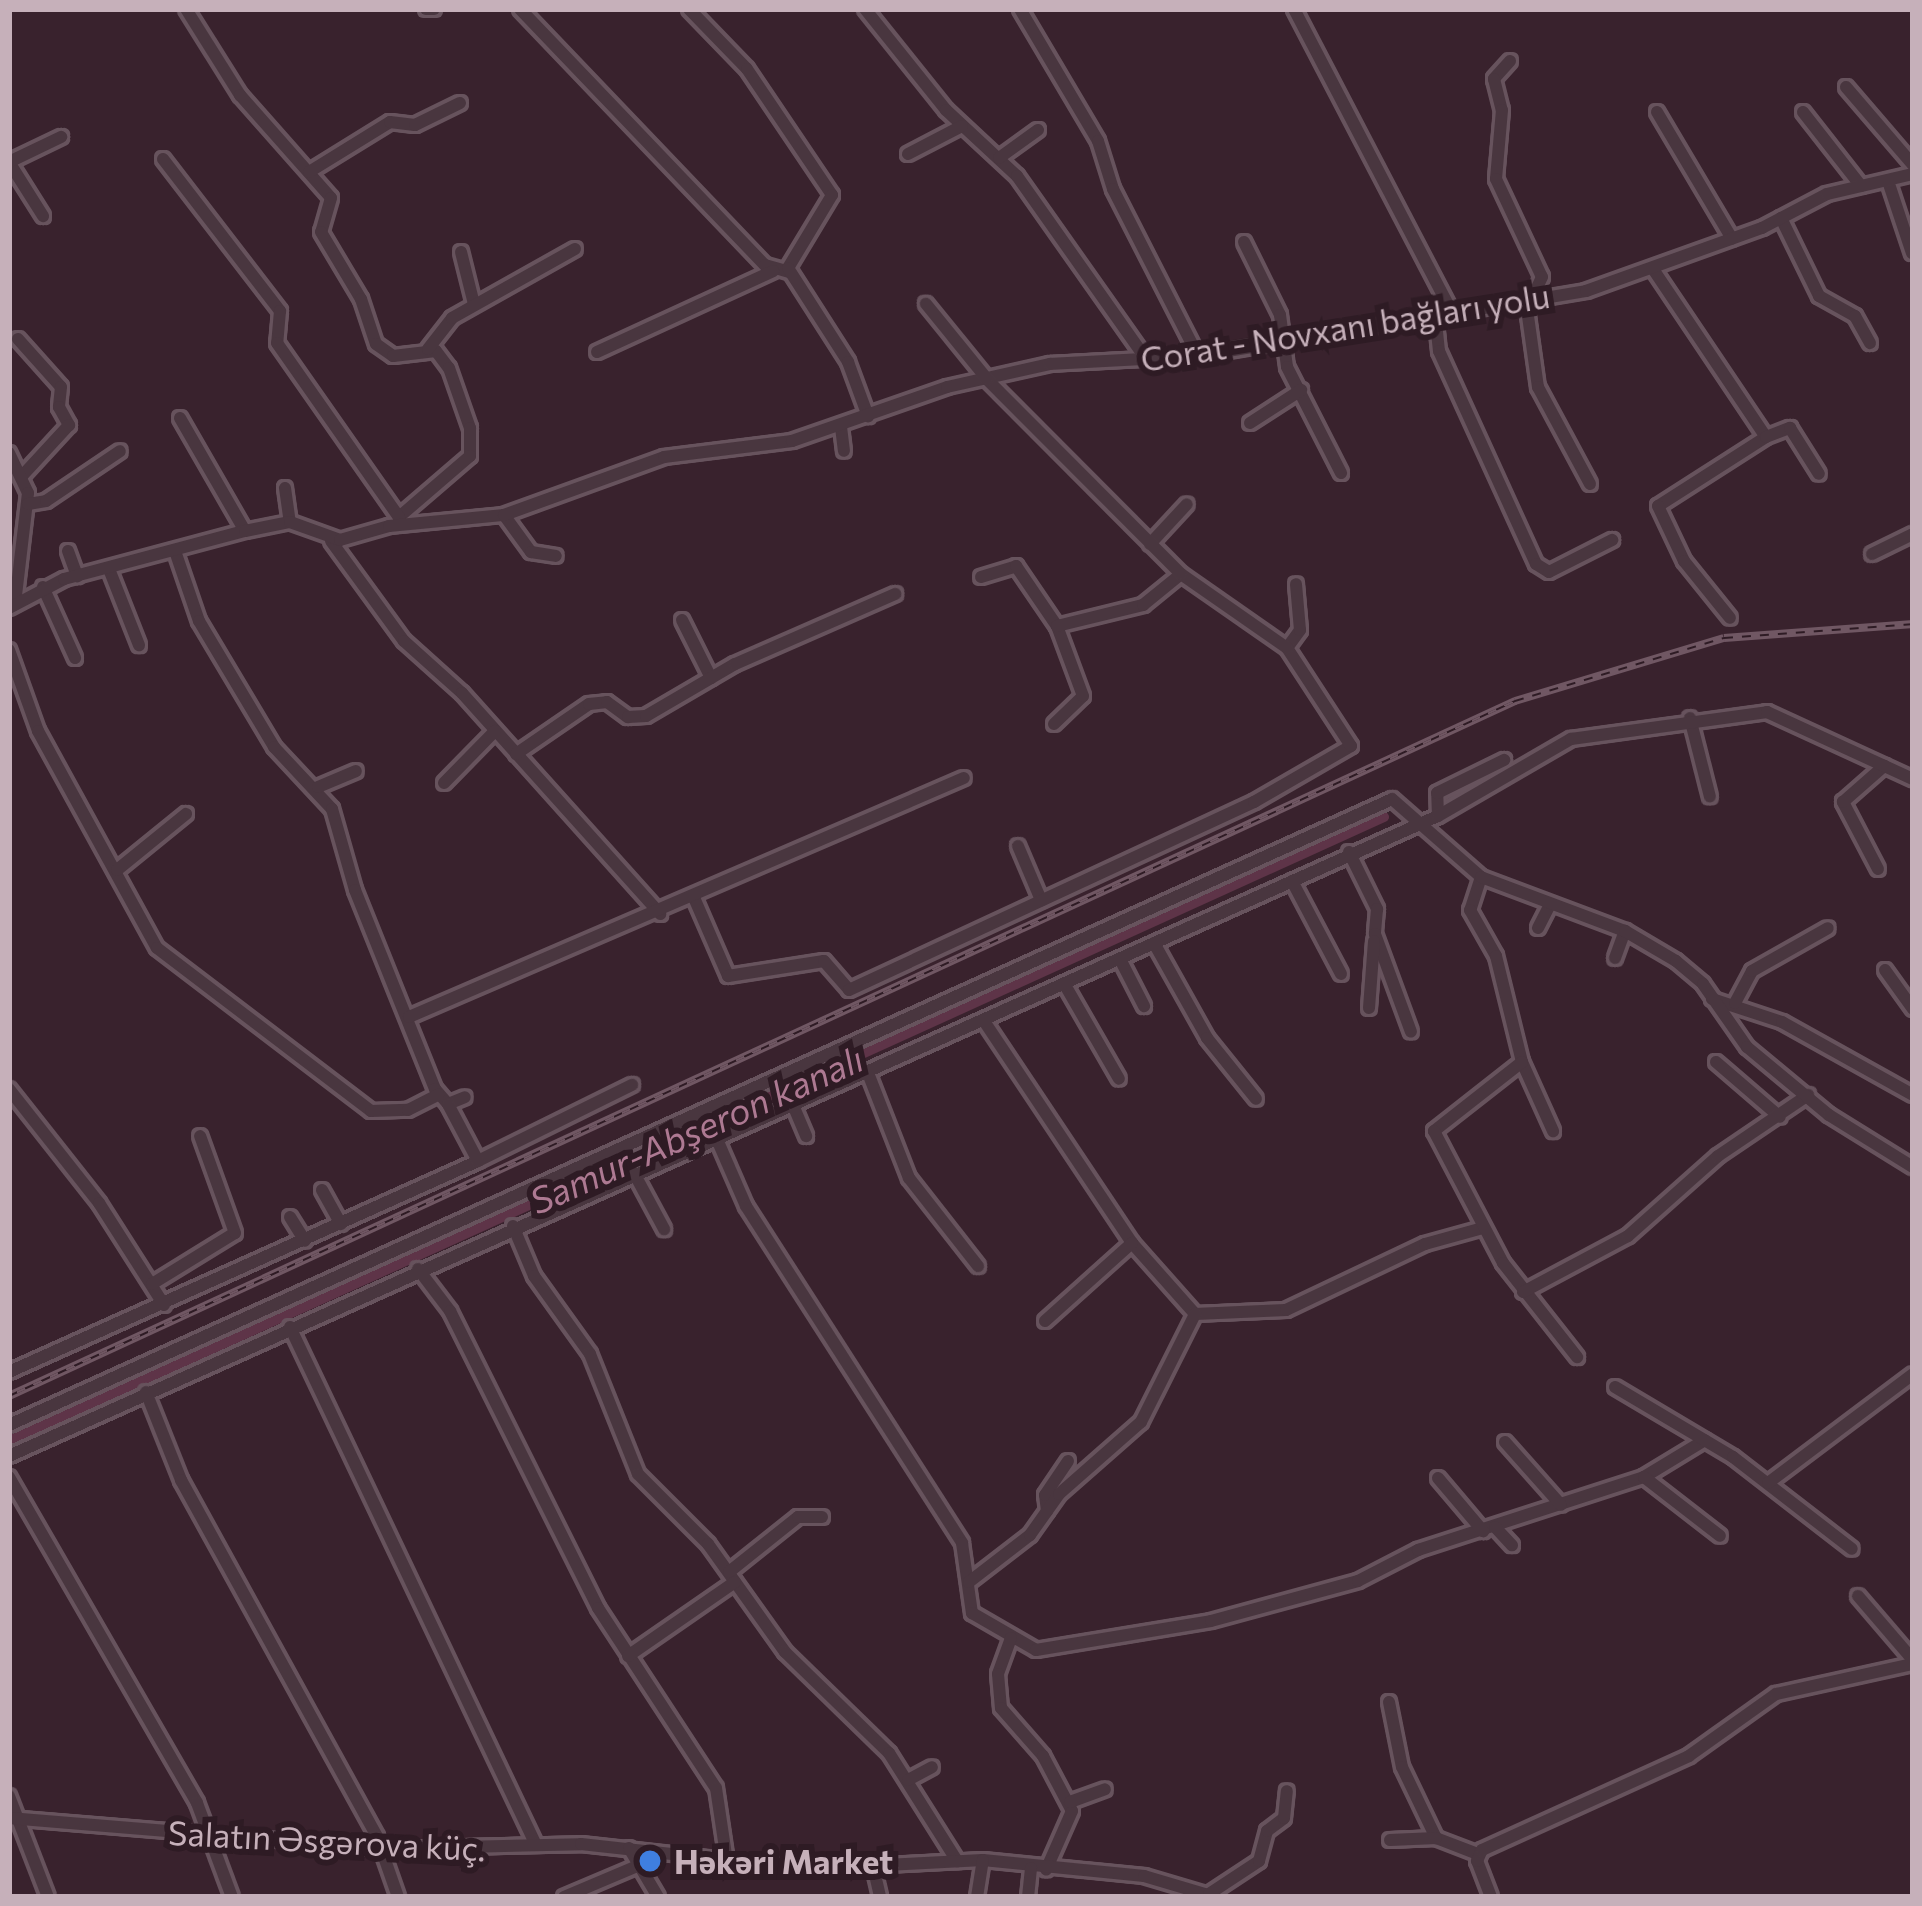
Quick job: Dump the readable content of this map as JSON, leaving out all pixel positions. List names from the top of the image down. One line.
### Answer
{"streets":{"street":["Corat - Novxanı bağları yolu","Salatın Əsgərova küç."]},"water":["Samur-Abşeron kanalı"],"places":["Həkəri Market"]}
